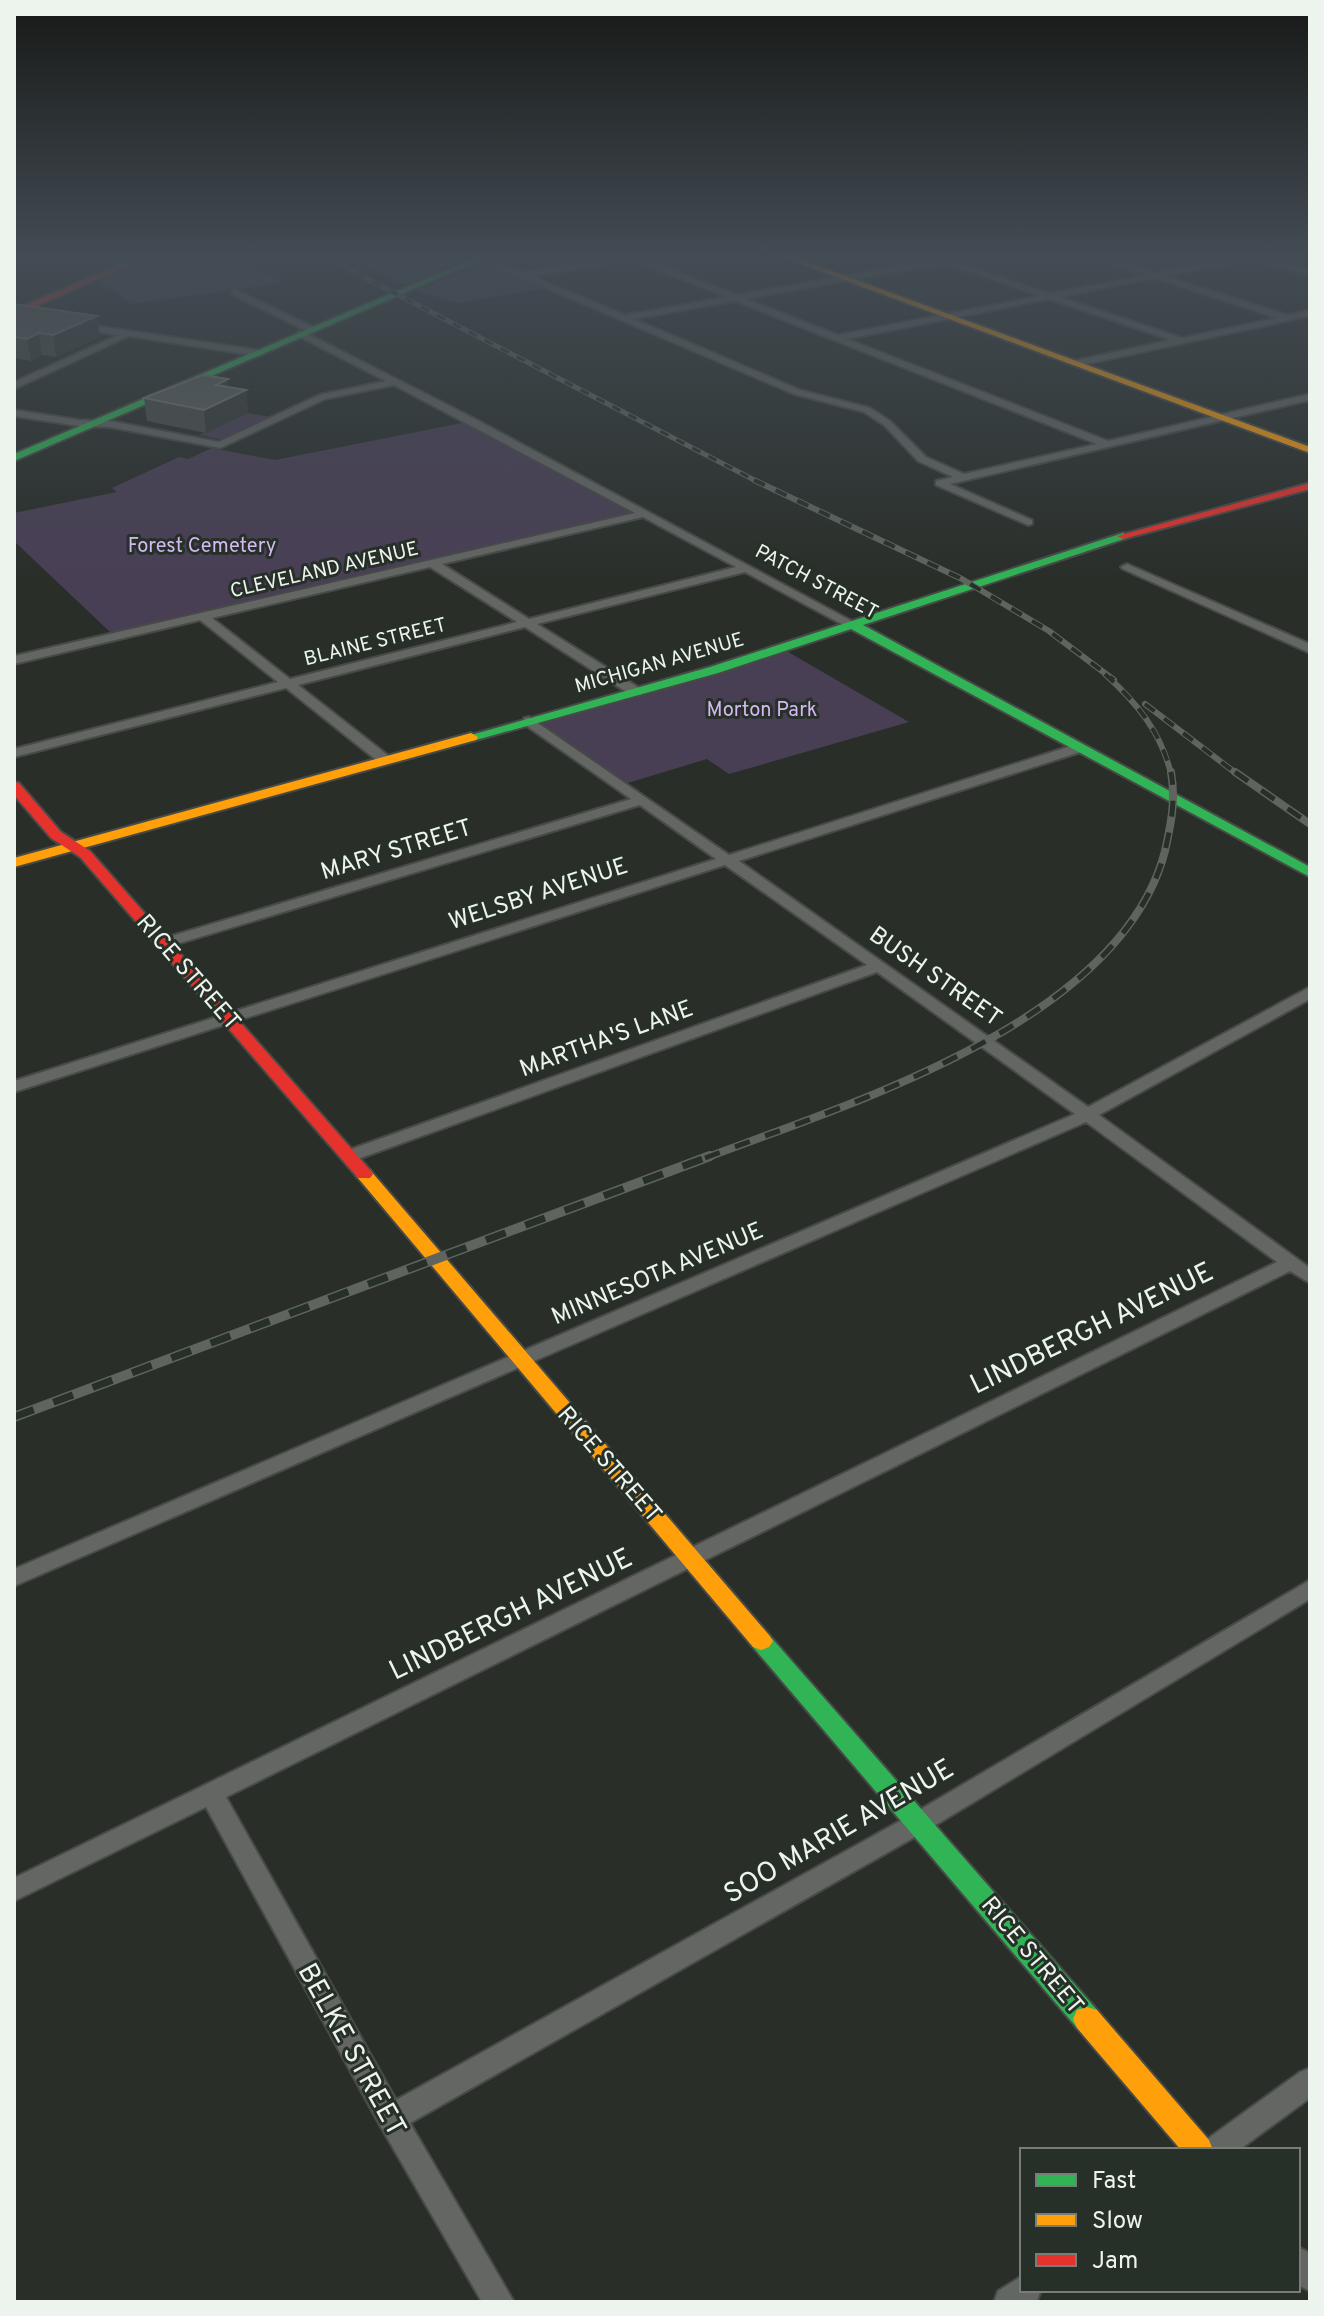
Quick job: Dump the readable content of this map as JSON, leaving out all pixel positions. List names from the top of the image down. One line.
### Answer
{"streets":{"street":["CLEVELAND AVENUE","PATCH STREET","BLAINE STREET","MICHIGAN AVENUE","MARY STREET","WELSBY AVENUE","RICE STREET","BUSH STREET","MARTHA'S LANE","MINNESOTA AVENUE","LINDBERGH AVENUE","SOO MARIE AVENUE","BELKE STREET"]},"crossings":[["CLEVELAND AVENUE","PATCH STREET"],["PATCH STREET","BLAINE STREET"],["PATCH STREET","MICHIGAN AVENUE"],["PATCH STREET","WELSBY AVENUE"],["MICHIGAN AVENUE","RICE STREET"],["MICHIGAN AVENUE","BUSH STREET"],["MARY STREET","RICE STREET"],["MARY STREET","BUSH STREET"],["WELSBY AVENUE","RICE STREET"],["WELSBY AVENUE","BUSH STREET"],["RICE STREET","MARTHA'S LANE"],["RICE STREET","MINNESOTA AVENUE"],["RICE STREET","LINDBERGH AVENUE"],["RICE STREET","SOO MARIE AVENUE"],["BUSH STREET","MARTHA'S LANE"],["BUSH STREET","MINNESOTA AVENUE"],["BUSH STREET","LINDBERGH AVENUE"],["LINDBERGH AVENUE","BELKE STREET"],["SOO MARIE AVENUE","BELKE STREET"]],"parks":["Forest Cemetery","Morton Park"],"legend":["Fast","Slow","Jam"]}
